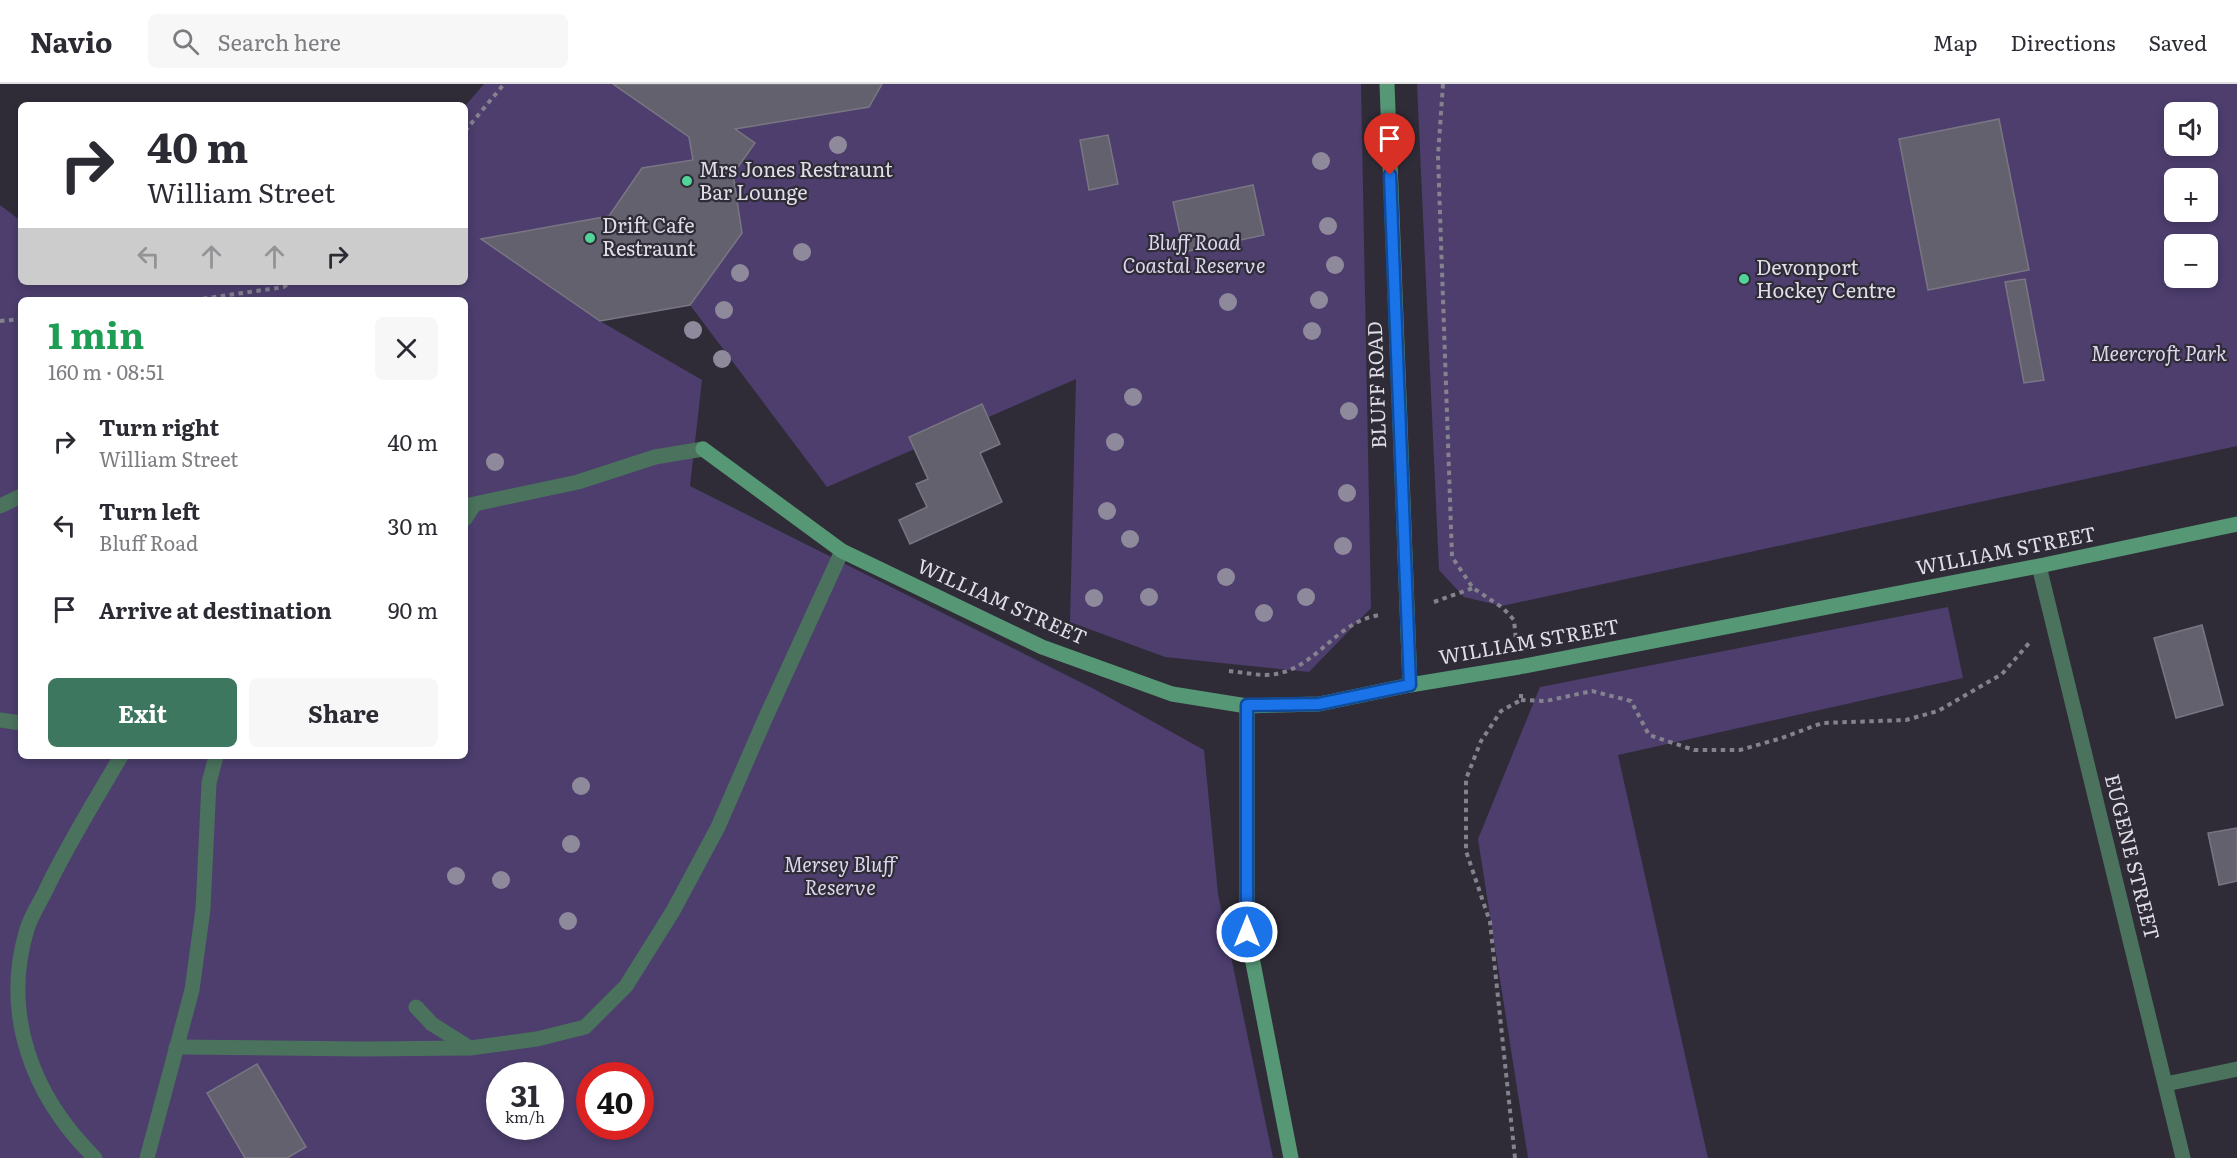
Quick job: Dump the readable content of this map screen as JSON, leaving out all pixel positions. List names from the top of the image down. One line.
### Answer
{"streets":{"street":["BLUFF ROAD","WILLIAM STREET","EUGENE STREET"]},"crossings":[["BLUFF ROAD","WILLIAM STREET"],["WILLIAM STREET","EUGENE STREET"]],"parks":["Bluff Road Coastal Reserve","Meercroft Park","Mersey Bluff Reserve"],"places":["Mrs Jones Restraunt Bar Lounge","Drift Cafe Restraunt","Devonport Hockey Centre"],"page":{"header":"Navio","search":"Search here","nav":["Map","Directions","Saved"],"map_buttons":["+","−"],"turn":["40 m","William Street"],"heading":["1 min","160 m · 08:51"],"list":[{"name":"Turn right","note":"William Street","value":"40 m"},{"name":"Turn left","note":"Bluff Road","value":"30 m"},{"name":"Arrive at destination","value":"90 m"}],"buttons":["Exit","Share"],"speed":"31 km/h","limit":"40"}}
